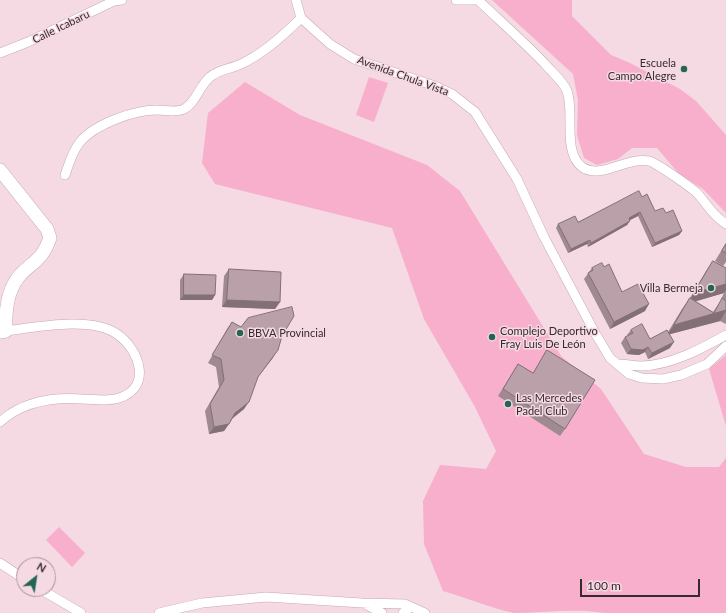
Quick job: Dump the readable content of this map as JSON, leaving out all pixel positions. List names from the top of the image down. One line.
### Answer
{"streets":{"street":["Calle Icabaru","Avenida Chula Vista"]},"places":["Escuela Campo Alegre","Villa Bermeja","BBVA Provincial","Complejo Deportivo Fray Luis De León","Las Mercedes Padel Club"],"scale_bar":"100 m","north":"top right"}
